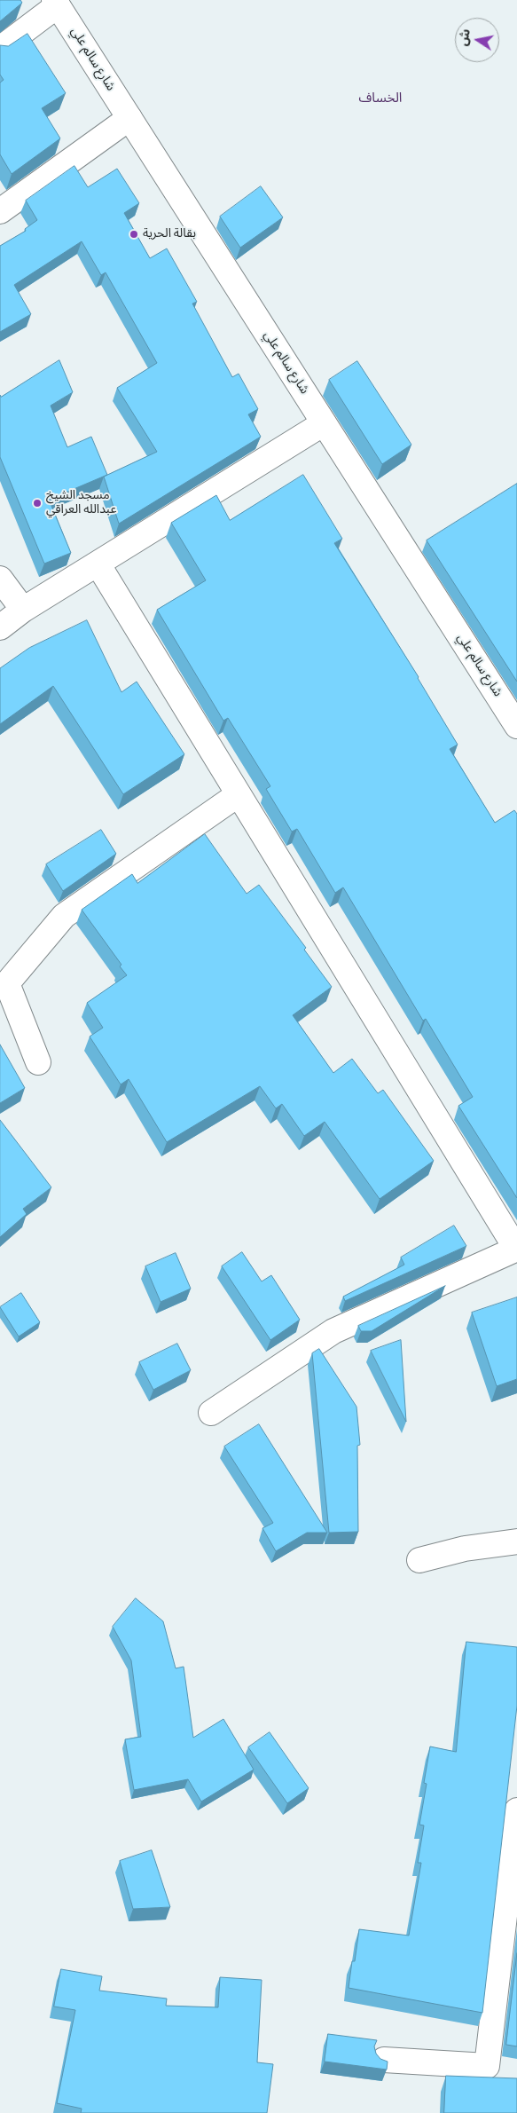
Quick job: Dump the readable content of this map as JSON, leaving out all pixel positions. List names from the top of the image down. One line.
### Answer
{"streets":{"street":["شارع سالم علي"]},"districts":["الخساف"],"places":["بقالة الحرية","مسجد الشيخ عبدالله العراقي"],"north":"left"}
